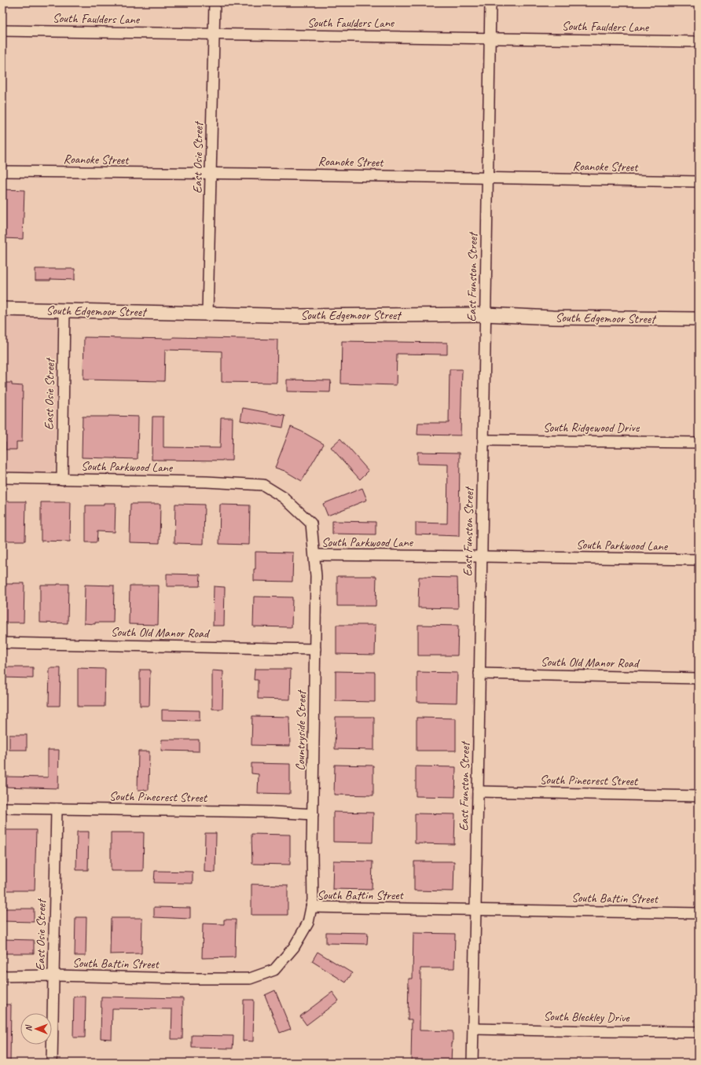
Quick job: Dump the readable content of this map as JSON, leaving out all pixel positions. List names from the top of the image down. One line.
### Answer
{"streets":{"street":["South Faulders Lane","East Osie Street","Roanoke Street","East Funston Street","South Edgemoor Street","South Ridgewood Drive","South Parkwood Lane","South Old Manor Road","Countryside Street","South Pinecrest Street","South Battin Street","South Bleckley Drive"]},"crossings":[["South Faulders Lane","East Osie Street"],["South Faulders Lane","East Funston Street"],["East Osie Street","Roanoke Street"],["East Osie Street","South Edgemoor Street"],["East Osie Street","South Parkwood Lane"],["East Osie Street","South Pinecrest Street"],["East Osie Street","South Battin Street"],["Roanoke Street","East Funston Street"],["East Funston Street","South Edgemoor Street"],["East Funston Street","South Ridgewood Drive"],["East Funston Street","South Parkwood Lane"],["East Funston Street","South Old Manor Road"],["East Funston Street","South Pinecrest Street"],["East Funston Street","South Battin Street"],["East Funston Street","South Bleckley Drive"],["South Parkwood Lane","Countryside Street"],["South Old Manor Road","Countryside Street"],["Countryside Street","South Pinecrest Street"],["Countryside Street","South Battin Street"]],"north":"left"}
